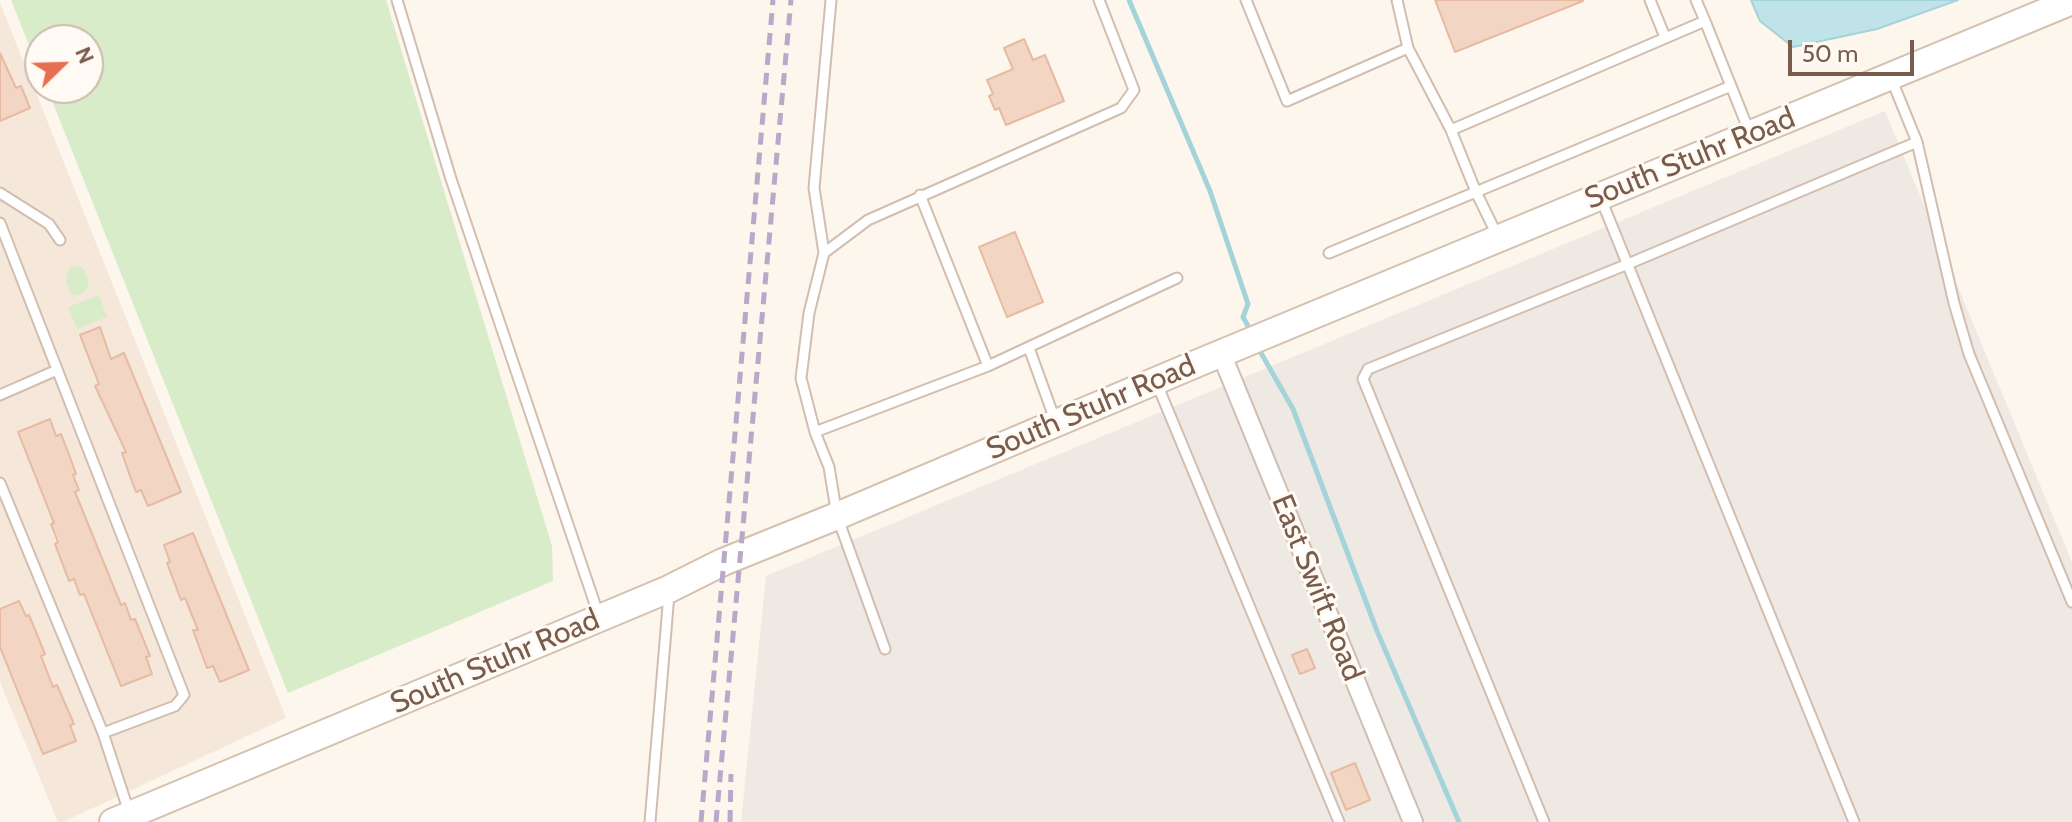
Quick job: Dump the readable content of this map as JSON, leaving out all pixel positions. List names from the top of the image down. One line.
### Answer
{"streets":{"main road":["South Stuhr Road"],"street":["East Swift Road"]},"crossings":[["South Stuhr Road","East Swift Road"]],"scale_bar":"50 m","north":"top right"}
